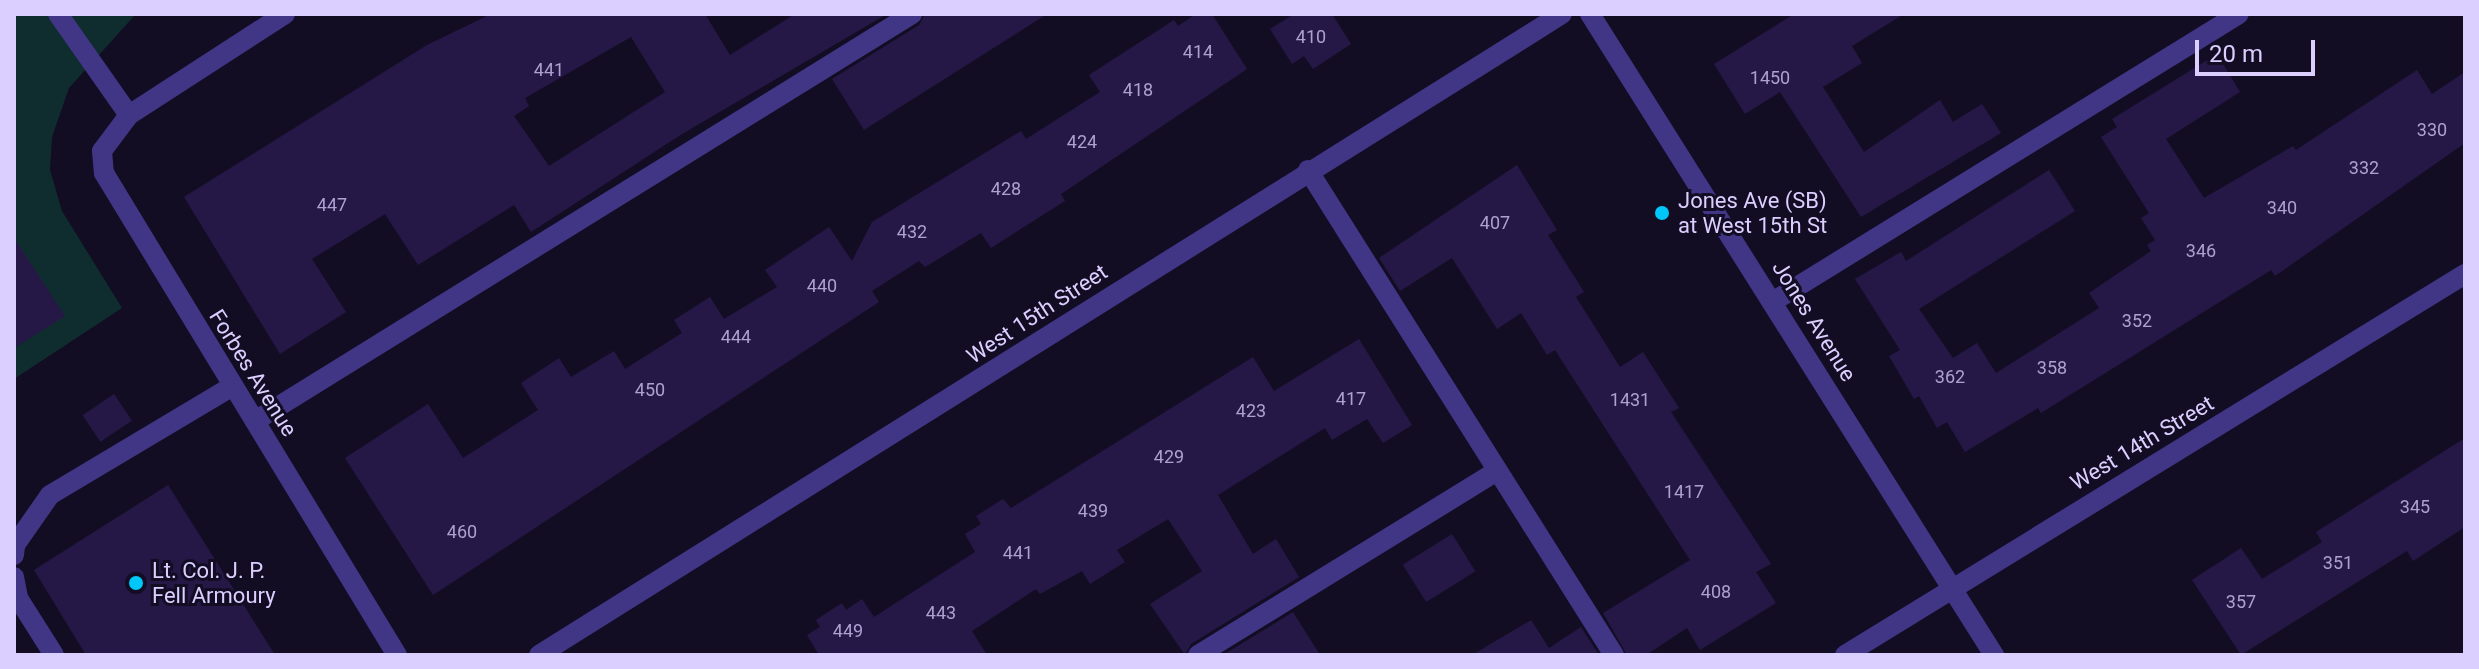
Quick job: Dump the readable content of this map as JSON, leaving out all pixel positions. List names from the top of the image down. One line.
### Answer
{"streets":{"street":["West 15th Street","Jones Avenue","Forbes Avenue","West 14th Street"]},"crossings":[["Jones Avenue","West 14th Street"]],"places":["Jones Ave (SB) at West 15th St","Lt. Col. J. P. Fell Armoury"],"house_numbers":["410","414","441","1450","418","330","424","332","428","447","340","407","432","346","440","352","444","358","362","450","417","1431","423","429","1417","345","439","460","441","351","408","357","443","449"],"scale_bar":"20 m"}
